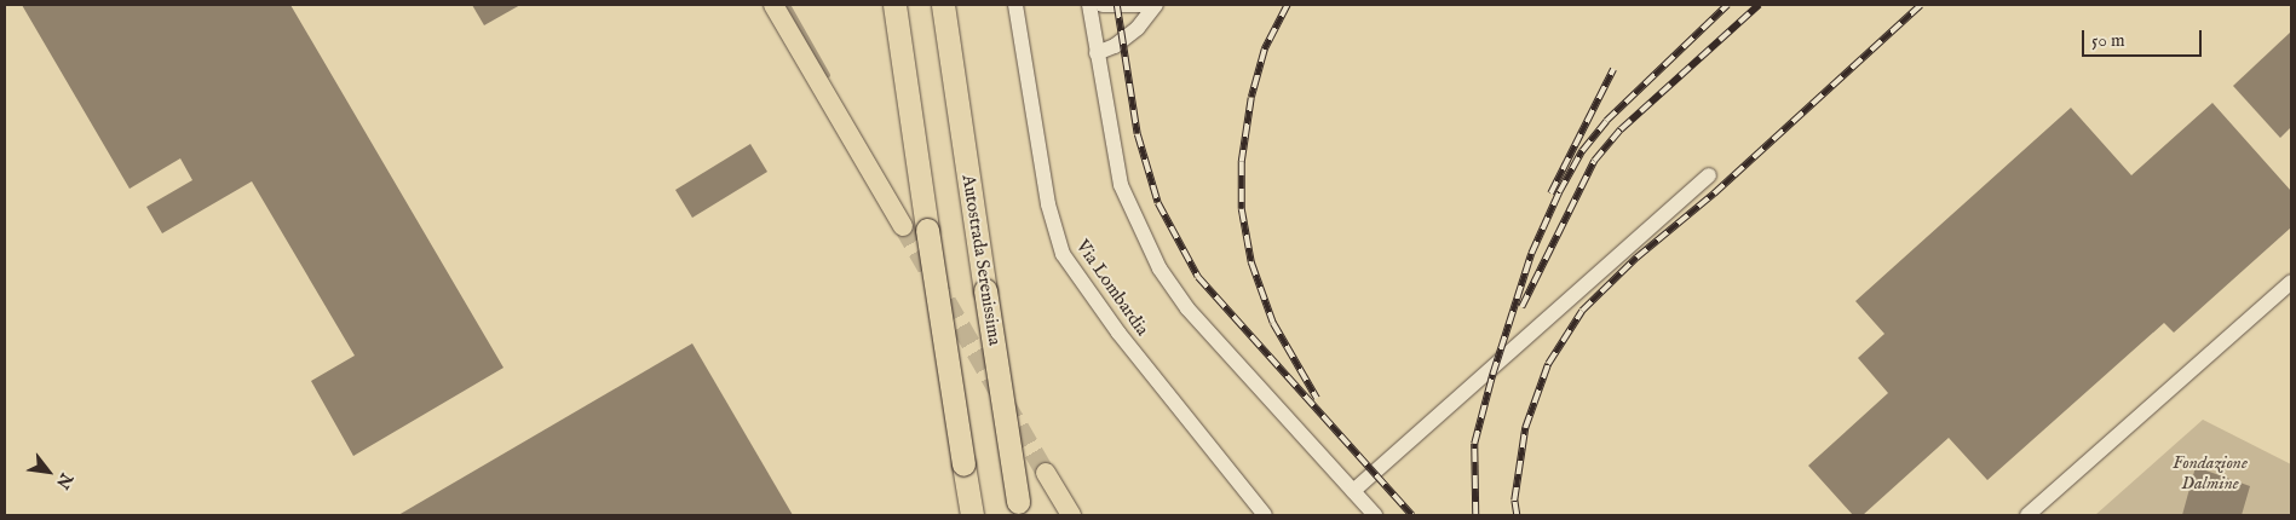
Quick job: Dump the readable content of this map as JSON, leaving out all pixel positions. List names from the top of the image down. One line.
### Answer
{"streets":{"highway":["Autostrada Serenissima"],"street":["Via Lombardia"]},"parks":["Fondazione Dalmine"],"scale_bar":"50 m","north":"bottom right"}
